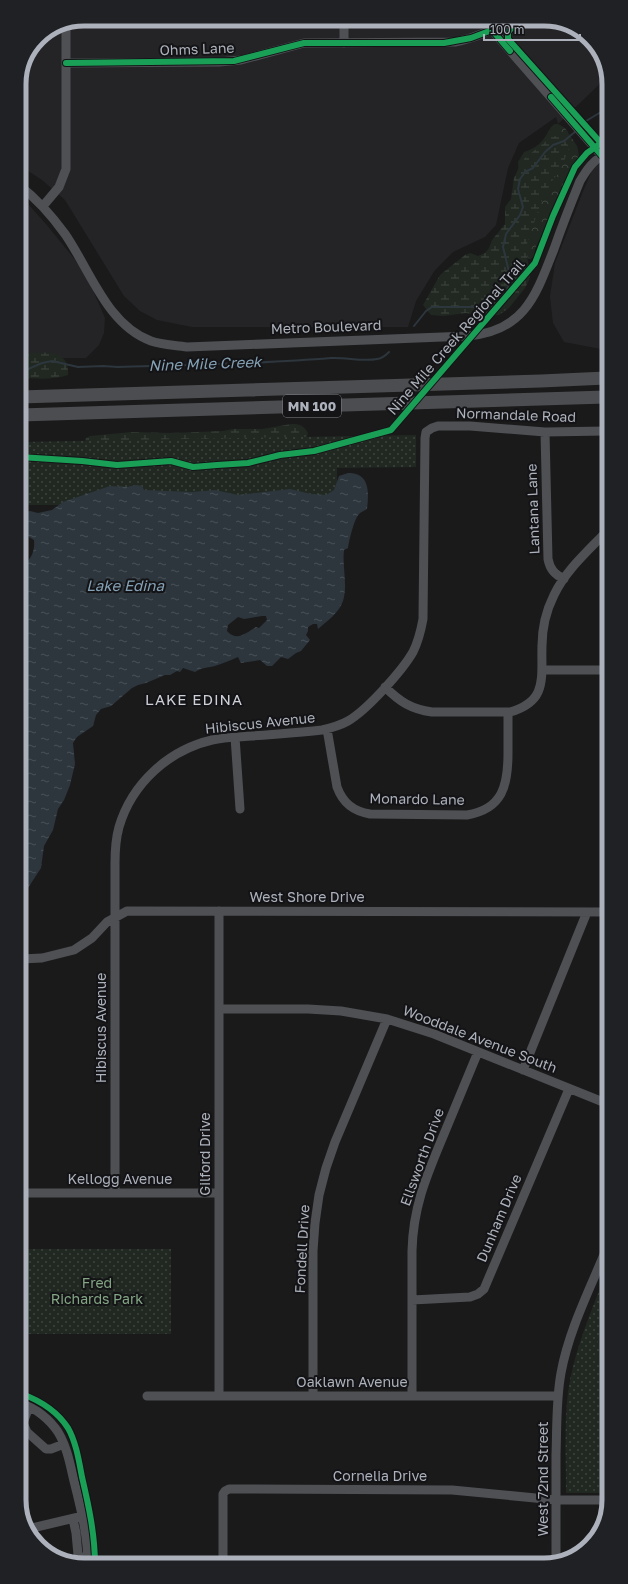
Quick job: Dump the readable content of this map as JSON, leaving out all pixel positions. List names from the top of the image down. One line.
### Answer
{"streets":{"highway":["MN 100"],"street":["Ohms Lane","Metro Boulevard","Normandale Road","Lantana Lane","Hibiscus Avenue","Monardo Lane","West Shore Drive","Wooddale Avenue South","Gilford Drive","Ellsworth Drive","Kellogg Avenue","Dunham Drive","Fondell Drive","Oaklawn Avenue","Cornelia Drive","West 72nd Street"],"cycle path":["Nine Mile Creek Regional Trail"]},"crossings":[["Normandale Road","Lantana Lane"],["Normandale Road","Hibiscus Avenue"],["Hibiscus Avenue","Monardo Lane"],["Hibiscus Avenue","West Shore Drive"],["Hibiscus Avenue","Kellogg Avenue"],["West Shore Drive","Gilford Drive"],["Wooddale Avenue South","Gilford Drive"],["Wooddale Avenue South","Ellsworth Drive"],["Wooddale Avenue South","Dunham Drive"],["Wooddale Avenue South","Fondell Drive"],["Gilford Drive","Kellogg Avenue"],["Gilford Drive","Oaklawn Avenue"],["Ellsworth Drive","Dunham Drive"],["Ellsworth Drive","Oaklawn Avenue"],["Fondell Drive","Oaklawn Avenue"],["Oaklawn Avenue","West 72nd Street"],["Cornelia Drive","West 72nd Street"]],"districts":["LAKE EDINA"],"water":["Nine Mile Creek","Lake Edina"],"parks":["Fred Richards Park"],"scale_bar":"100 m"}
